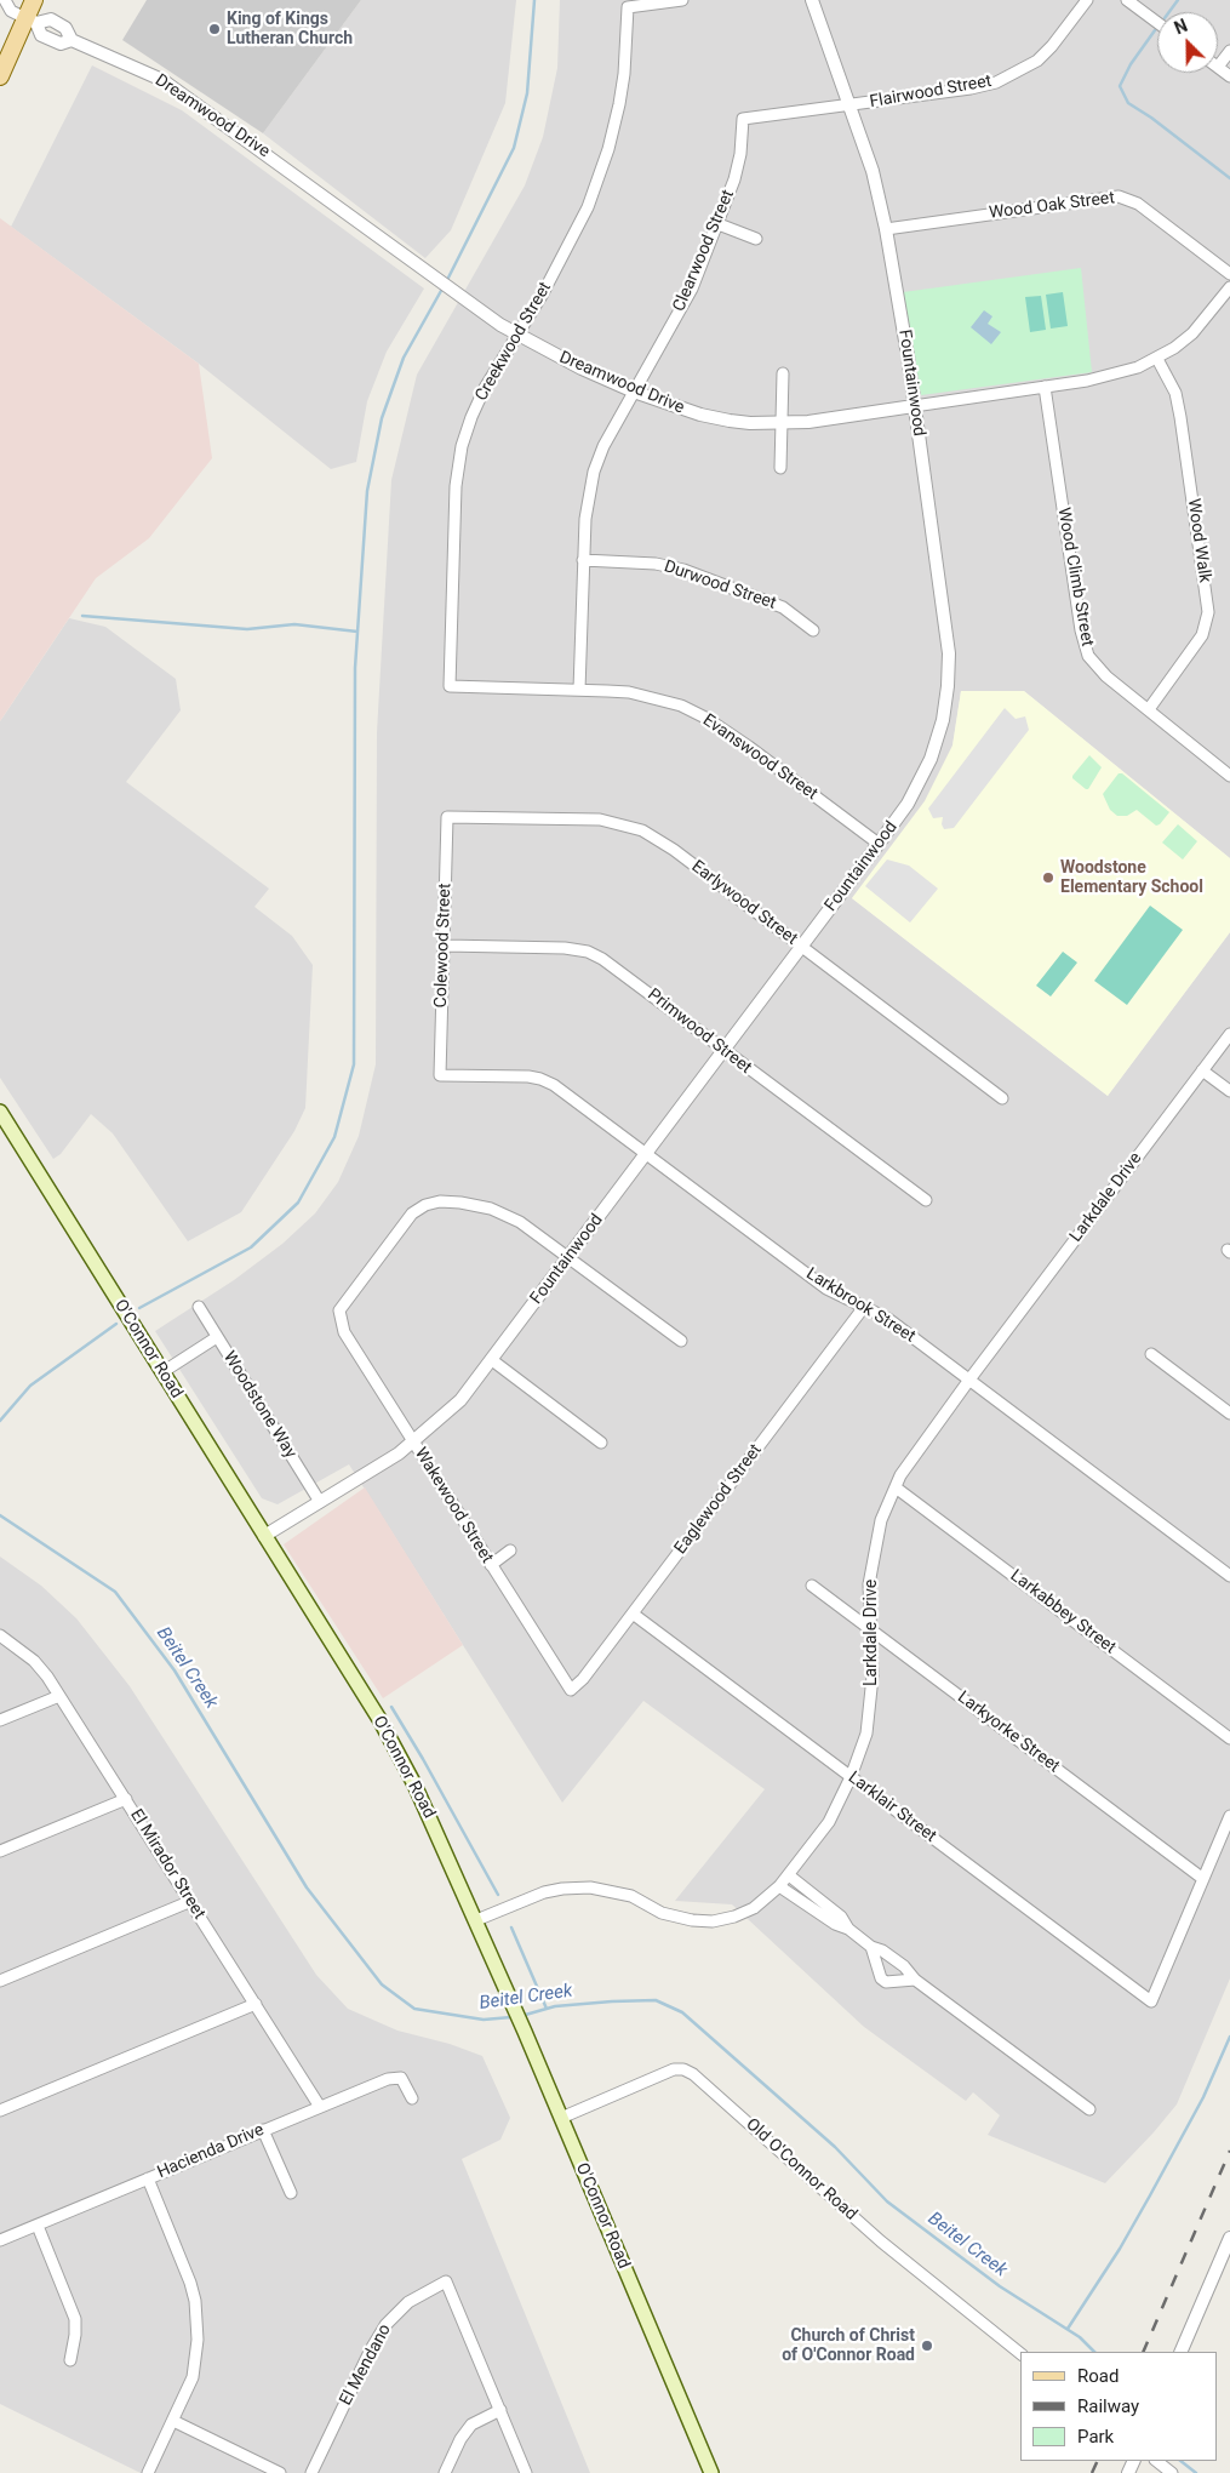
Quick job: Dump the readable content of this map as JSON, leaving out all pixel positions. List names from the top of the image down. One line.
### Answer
{"streets":{"main road":["O'Connor Road"],"street":["Flairwood Street","Dreamwood Drive","Wood Oak Street","Clearwood Street","Creekwood Street","Fountainwood","Wood Walk","Wood Climb Street","Durwood Street","Evanswood Street","Earlywood Street","Colewood Street","Primwood Street","Larkdale Drive","Larkbrook Street","Woodstone Way","Eaglewood Street","Wakewood Street","Larkabbey Street","Larkyorke Street","Larklair Street","El Mirador Street","Hacienda Drive","Old O'Connor Road","El Mendano"]},"crossings":[["Flairwood Street","Clearwood Street"],["Flairwood Street","Fountainwood"],["Dreamwood Drive","Clearwood Street"],["Dreamwood Drive","Creekwood Street"],["Dreamwood Drive","Fountainwood"],["Dreamwood Drive","Wood Walk"],["Dreamwood Drive","Wood Climb Street"],["Wood Oak Street","Fountainwood"],["Clearwood Street","Durwood Street"],["Clearwood Street","Evanswood Street"],["Creekwood Street","Evanswood Street"],["Fountainwood","Evanswood Street"],["Fountainwood","Earlywood Street"],["Fountainwood","Primwood Street"],["Fountainwood","Larkbrook Street"],["Fountainwood","O'Connor Road"],["Fountainwood","Woodstone Way"],["Fountainwood","Wakewood Street"],["Wood Walk","Wood Climb Street"],["Earlywood Street","Colewood Street"],["Colewood Street","Primwood Street"],["Colewood Street","Larkbrook Street"],["Larkdale Drive","Larkbrook Street"],["Larkdale Drive","O'Connor Road"],["Larkdale Drive","Larkabbey Street"],["Larkdale Drive","Larkyorke Street"],["Larkdale Drive","Larklair Street"],["Larkbrook Street","Eaglewood Street"],["O'Connor Road","Old O'Connor Road"],["Eaglewood Street","Wakewood Street"],["Eaglewood Street","Larklair Street"],["Larkyorke Street","Larklair Street"],["El Mirador Street","Hacienda Drive"]],"water":["Beitel Creek"],"places":["King of Kings Lutheran Church","Woodstone Elementary School","Church of Christ of O'Connor Road"],"legend":["Road","Railway","Park"],"north":"top left"}
